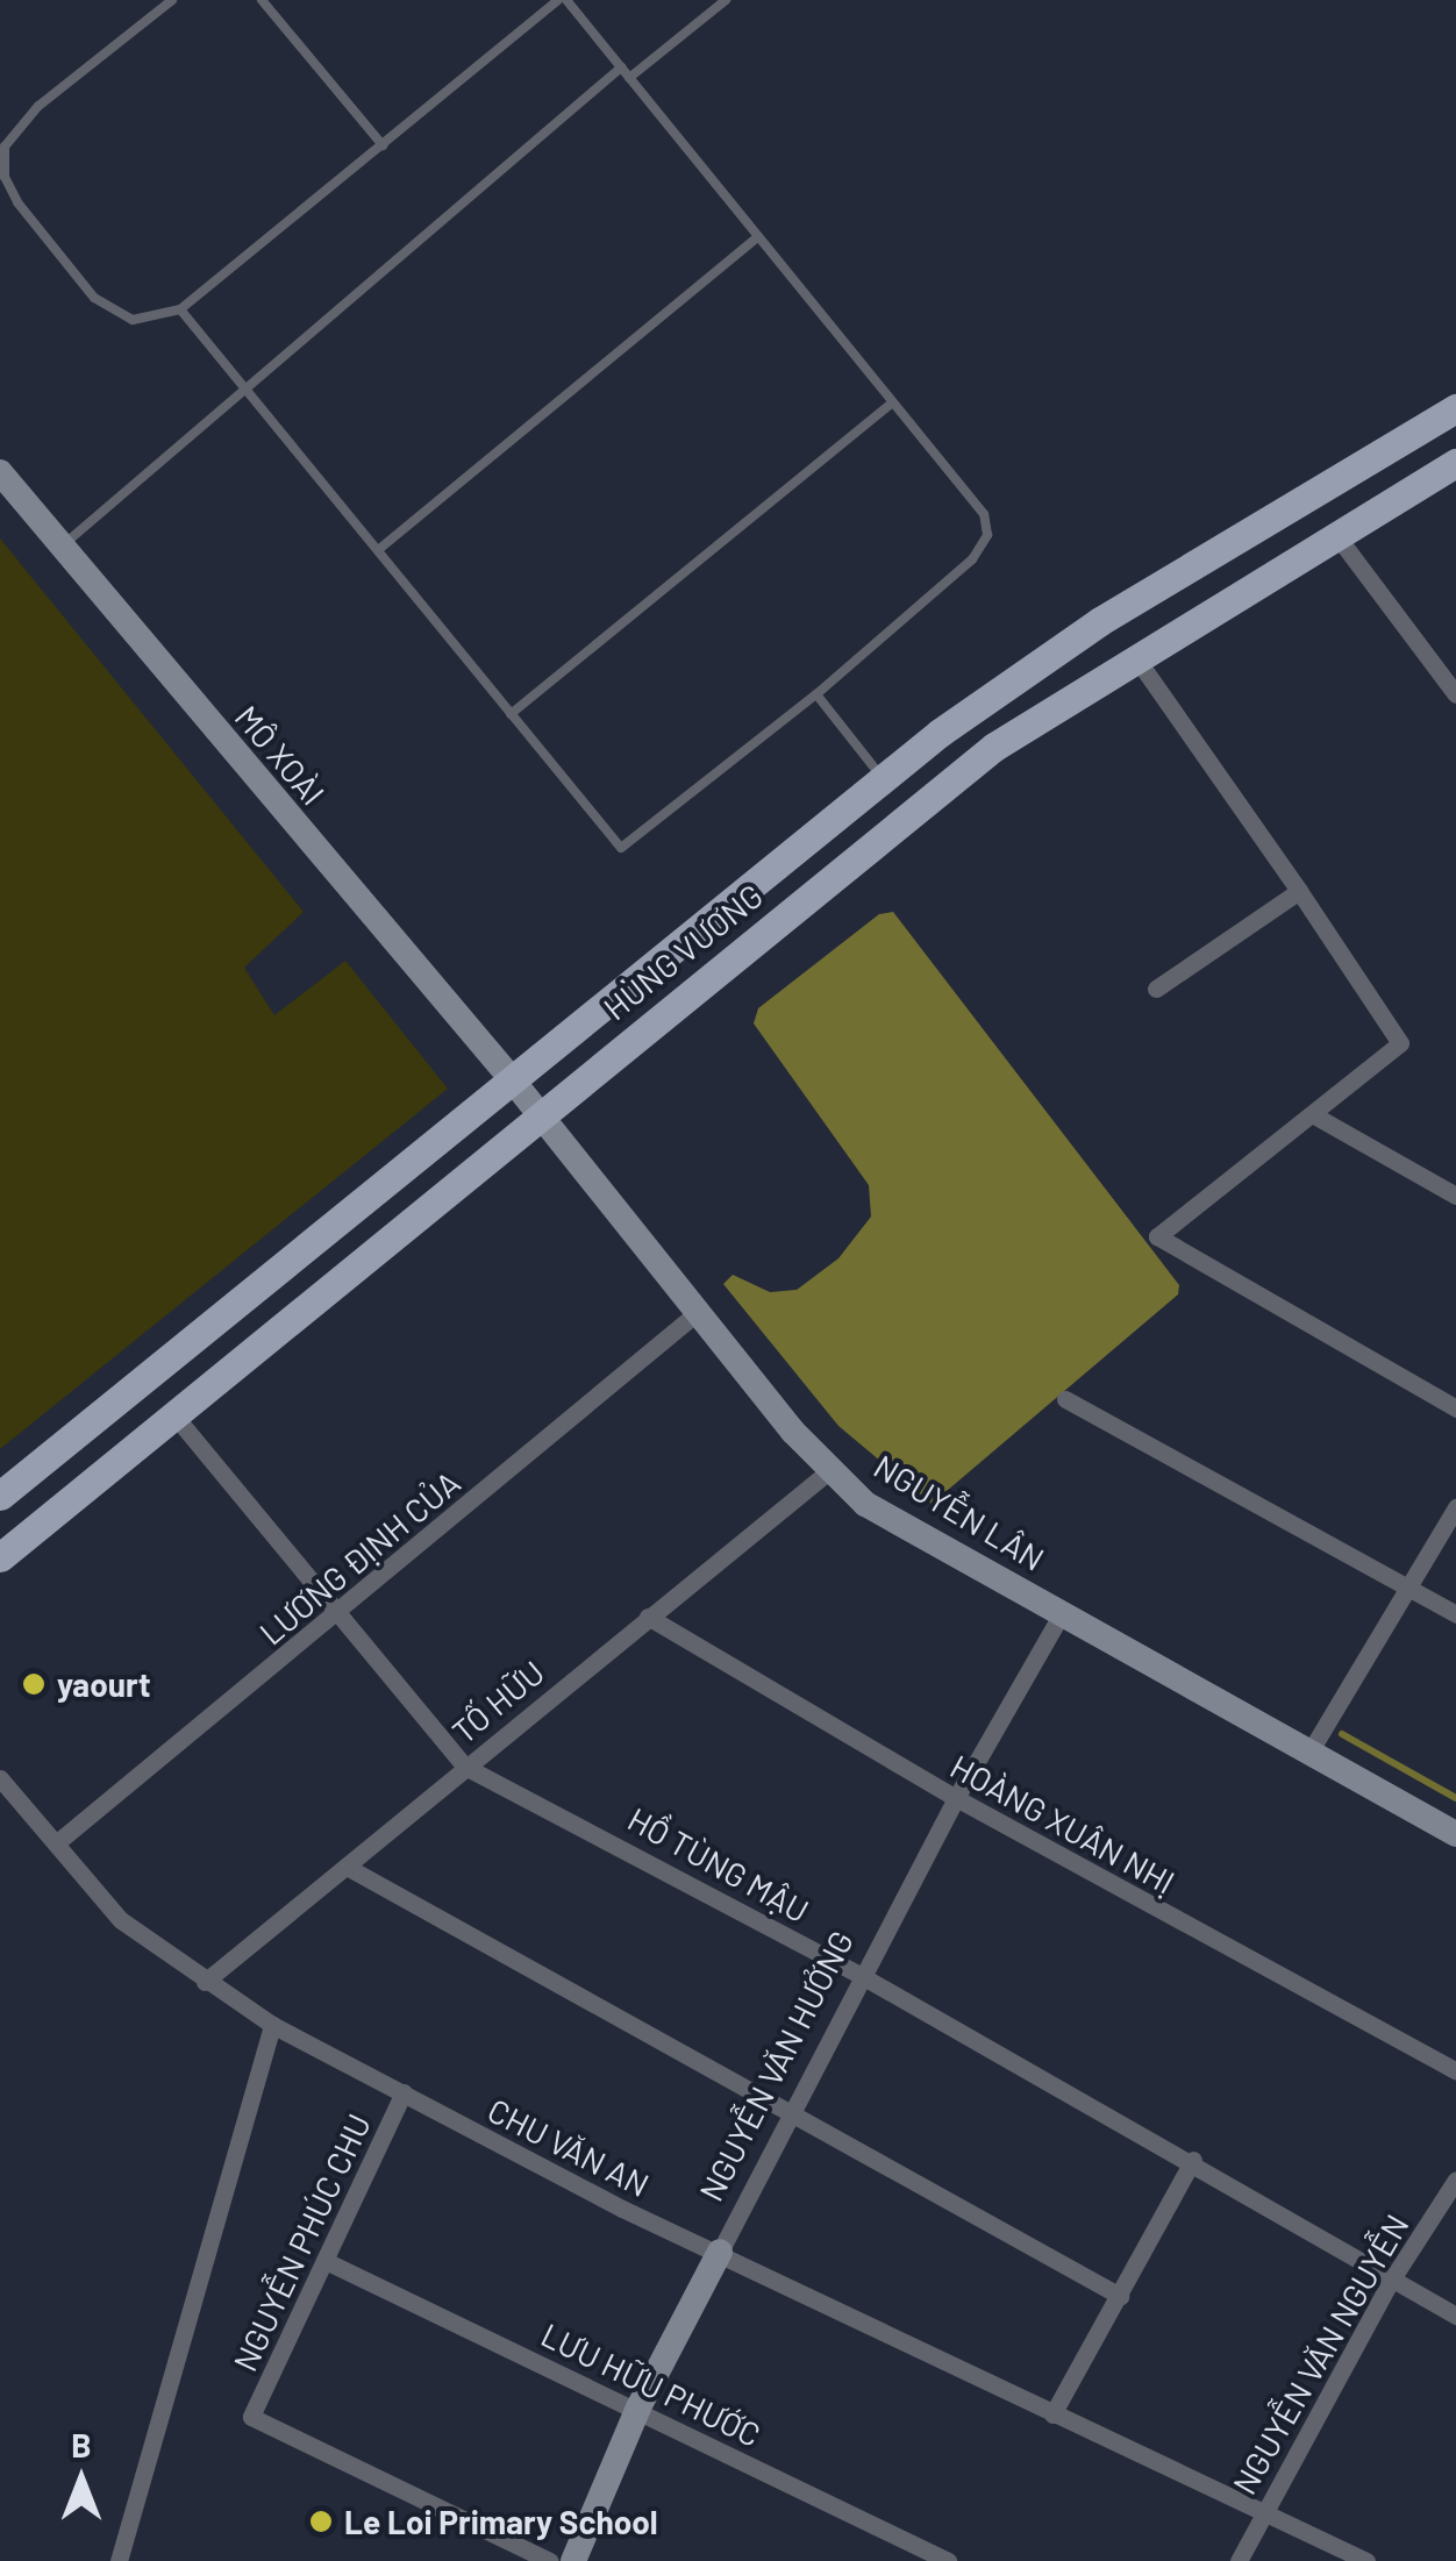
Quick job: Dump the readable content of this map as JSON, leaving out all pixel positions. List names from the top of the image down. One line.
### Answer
{"streets":{"main road":["HÙNG VƯƠNG"],"street":["MÔ XOÀI","NGUYỄN LÂN","LƯƠNG ĐỊNH CỦA","TỐ HỮU","HOÀNG XUÂN NHỊ","HỒ TÙNG MẬU","NGUYỄN VĂN HƯỞNG","CHU VĂN AN","NGUYỄN PHÚC CHU","NGUYỄN VĂN NGUYỄN","LƯU HỮU PHƯỚC"]},"crossings":[["MÔ XOÀI","HÙNG VƯƠNG"],["MÔ XOÀI","NGUYỄN LÂN"],["HÙNG VƯƠNG","NGUYỄN LÂN"],["HÙNG VƯƠNG","HỒ TÙNG MẬU"],["NGUYỄN LÂN","LƯƠNG ĐỊNH CỦA"],["NGUYỄN LÂN","TỐ HỮU"],["NGUYỄN LÂN","NGUYỄN VĂN HƯỞNG"],["LƯƠNG ĐỊNH CỦA","HỒ TÙNG MẬU"],["LƯƠNG ĐỊNH CỦA","CHU VĂN AN"],["TỐ HỮU","HOÀNG XUÂN NHỊ"],["TỐ HỮU","HỒ TÙNG MẬU"],["TỐ HỮU","CHU VĂN AN"],["HOÀNG XUÂN NHỊ","NGUYỄN VĂN HƯỞNG"],["HỒ TÙNG MẬU","NGUYỄN VĂN HƯỞNG"],["HỒ TÙNG MẬU","NGUYỄN VĂN NGUYỄN"],["NGUYỄN VĂN HƯỞNG","CHU VĂN AN"],["NGUYỄN VĂN HƯỞNG","LƯU HỮU PHƯỚC"],["CHU VĂN AN","NGUYỄN PHÚC CHU"],["CHU VĂN AN","NGUYỄN VĂN NGUYỄN"],["NGUYỄN PHÚC CHU","LƯU HỮU PHƯỚC"]],"places":["yaourt","Le Loi Primary School"],"north":"top"}
